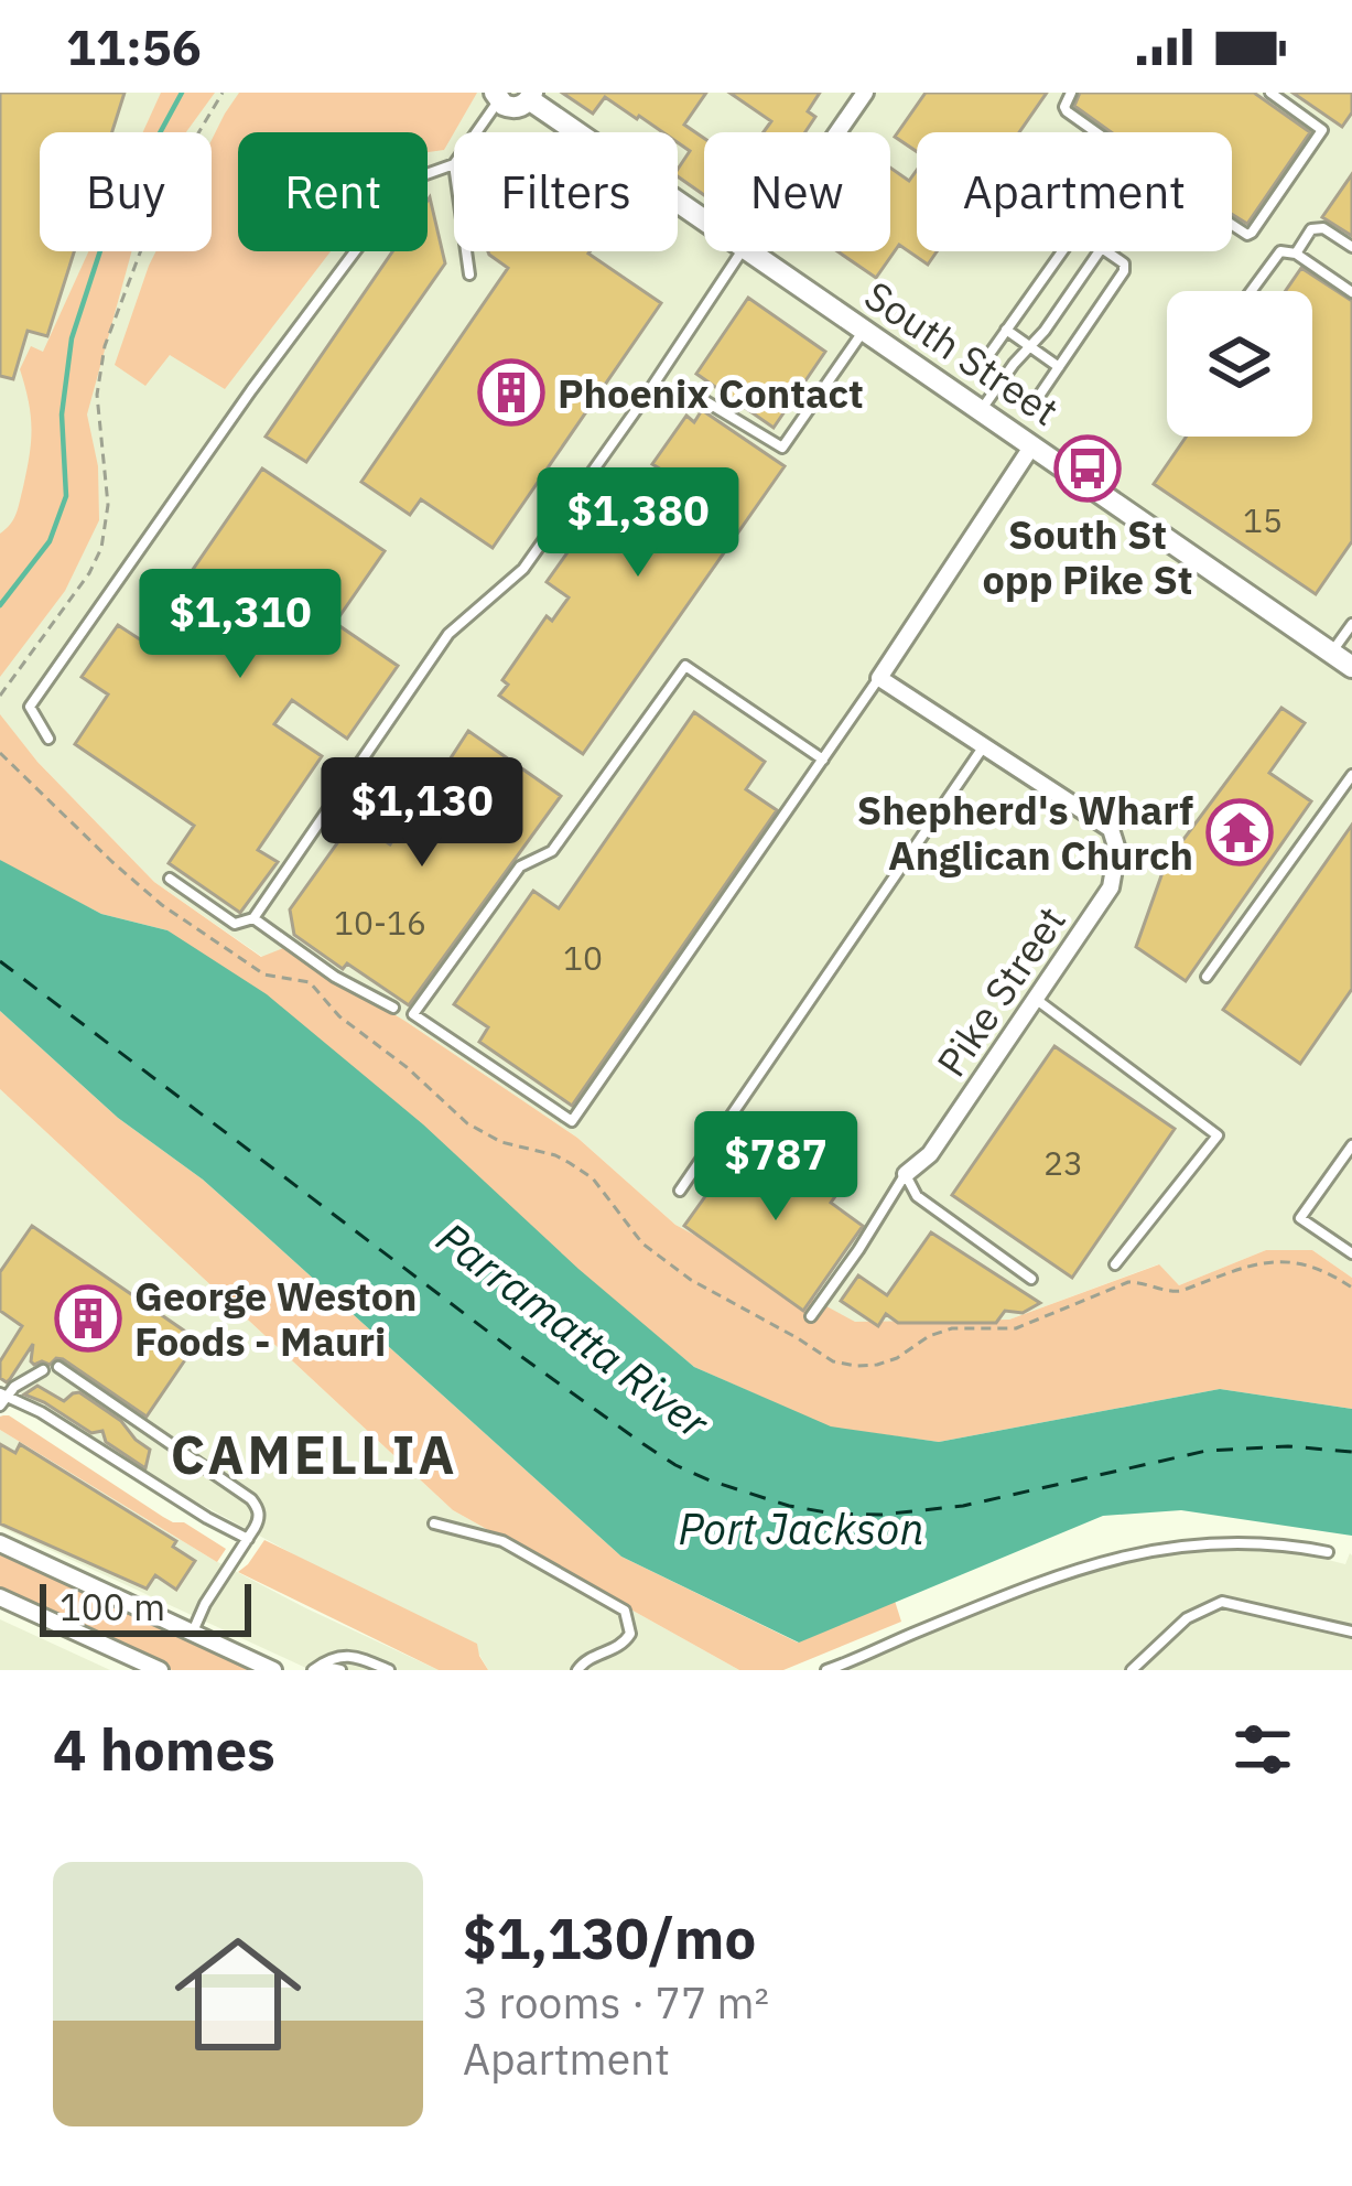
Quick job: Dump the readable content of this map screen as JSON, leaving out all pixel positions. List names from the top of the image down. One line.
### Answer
{"streets":{"street":["South Street","Pike Street"]},"districts":["CAMELLIA"],"water":["Parramatta River","Port Jackson"],"places":{"building":["Phoenix Contact","George Weston Foods - Mauri"],"bus stop":["South St opp Pike St"],"temple":["Shepherd's Wharf Anglican Church"]},"house_numbers":["15","10-16","10","23"],"scale_bar":"100 m","page":{"status":"11:56","chip":["Buy","Rent","Filters","New","Apartment"],"price":["$1,380","$1,310","$1,130","$787"],"scale":"100 m","heading":"4 homes","list":[{"name":"$1,130/mo","note":"3 rooms · 77 m² · Apartment"}]}}
